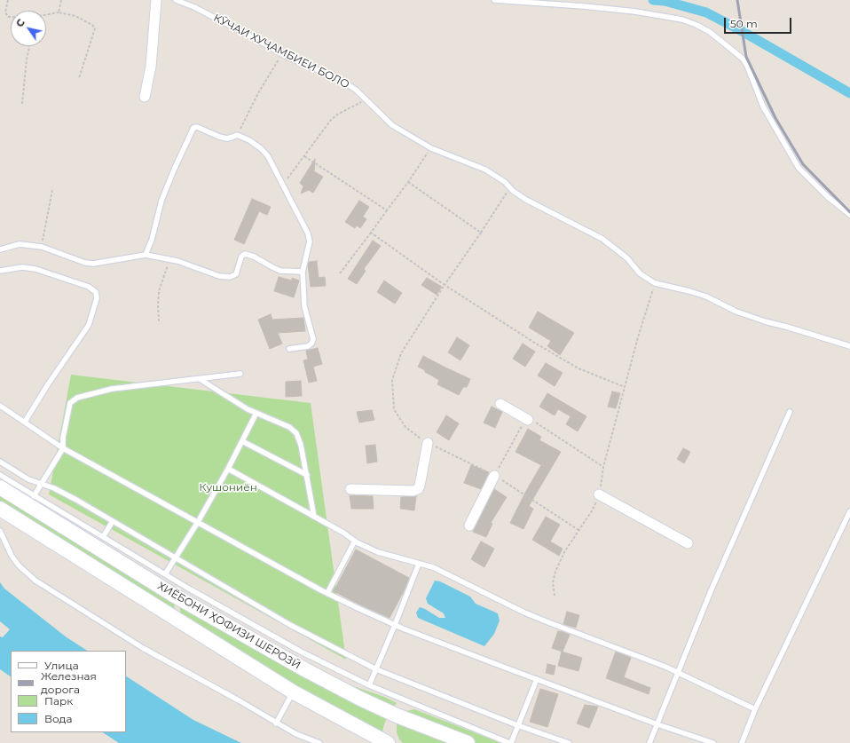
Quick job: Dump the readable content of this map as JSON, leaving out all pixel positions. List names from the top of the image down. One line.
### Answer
{"streets":{"main road":["ХИЁБОНИ ҲОФИЗИ ШЕРОЗӢ"],"lane":["КӮЧАИ ХУҶАМБИЕИ БОЛО"]},"parks":["Кушониён"],"legend":["Улица","Железная дорога","Парк","Вода"],"scale_bar":"50 m","north":"top left"}
